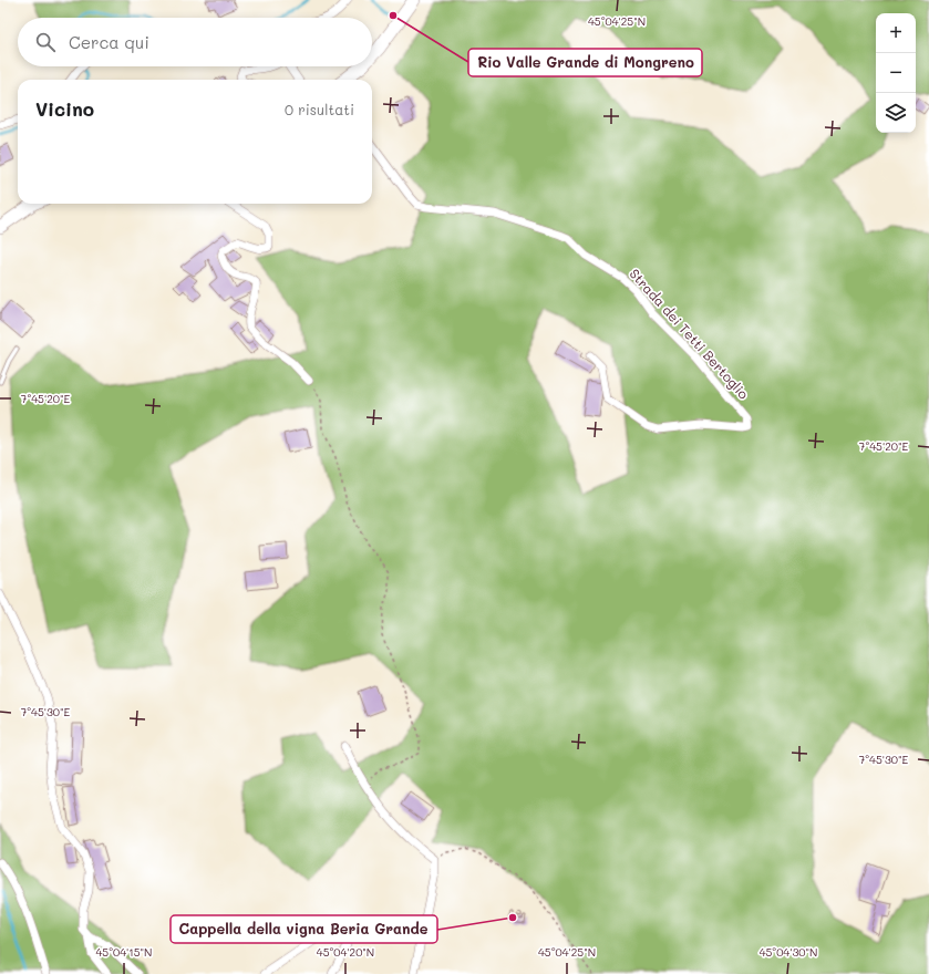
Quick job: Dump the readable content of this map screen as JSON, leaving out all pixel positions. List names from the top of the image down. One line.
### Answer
{"streets":{"street":["Strada dei Tetti Bertoglio"]},"places":["Rio Valle Grande di Mongreno","Cappella della vigna Beria Grande"],"page":{"map_buttons":["+","−"],"search":"Cerca qui","heading":["Vicino","0 risultati"]},"coordinates":["45°04'25\"N","7°45'20\"E","7°45'30\"E","45°04'15\"N","45°04'20\"N","45°04'30\"N"]}
